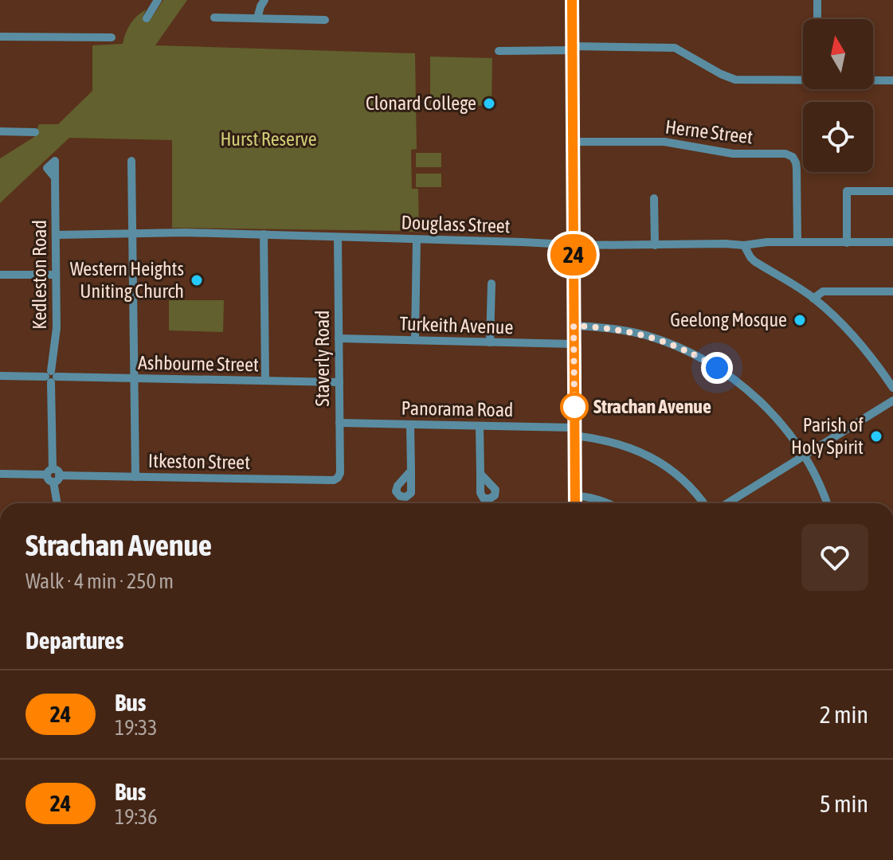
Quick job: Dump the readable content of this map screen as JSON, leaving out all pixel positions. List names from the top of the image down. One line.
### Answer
{"streets":{"street":["Herne Street","Douglass Street","Kedleston Road","Turkeith Avenue","Staverly Road","Ashbourne Street","Panorama Road","Itkeston Street"]},"crossings":[["Herne Street","Douglass Street"],["Douglass Street","Kedleston Road"],["Douglass Street","Staverly Road"],["Kedleston Road","Ashbourne Street"],["Kedleston Road","Itkeston Street"],["Turkeith Avenue","Staverly Road"],["Staverly Road","Ashbourne Street"],["Staverly Road","Panorama Road"],["Staverly Road","Itkeston Street"]],"parks":["Hurst Reserve"],"places":["Clonard College","Western Heights Uniting Church","Geelong Mosque","Strachan Avenue","Parish of Holy Spirit"],"lines":["bus line 24"],"north":"top","page":{"on_map":"24","heading":[["Strachan Avenue","Walk · 4 min · 250 m"],"Departures"],"list":[{"mark":"24","name":"Bus","note":"19:33","value":"2 min"},{"mark":"24","name":"Bus","note":"19:36","value":"5 min"}]}}
